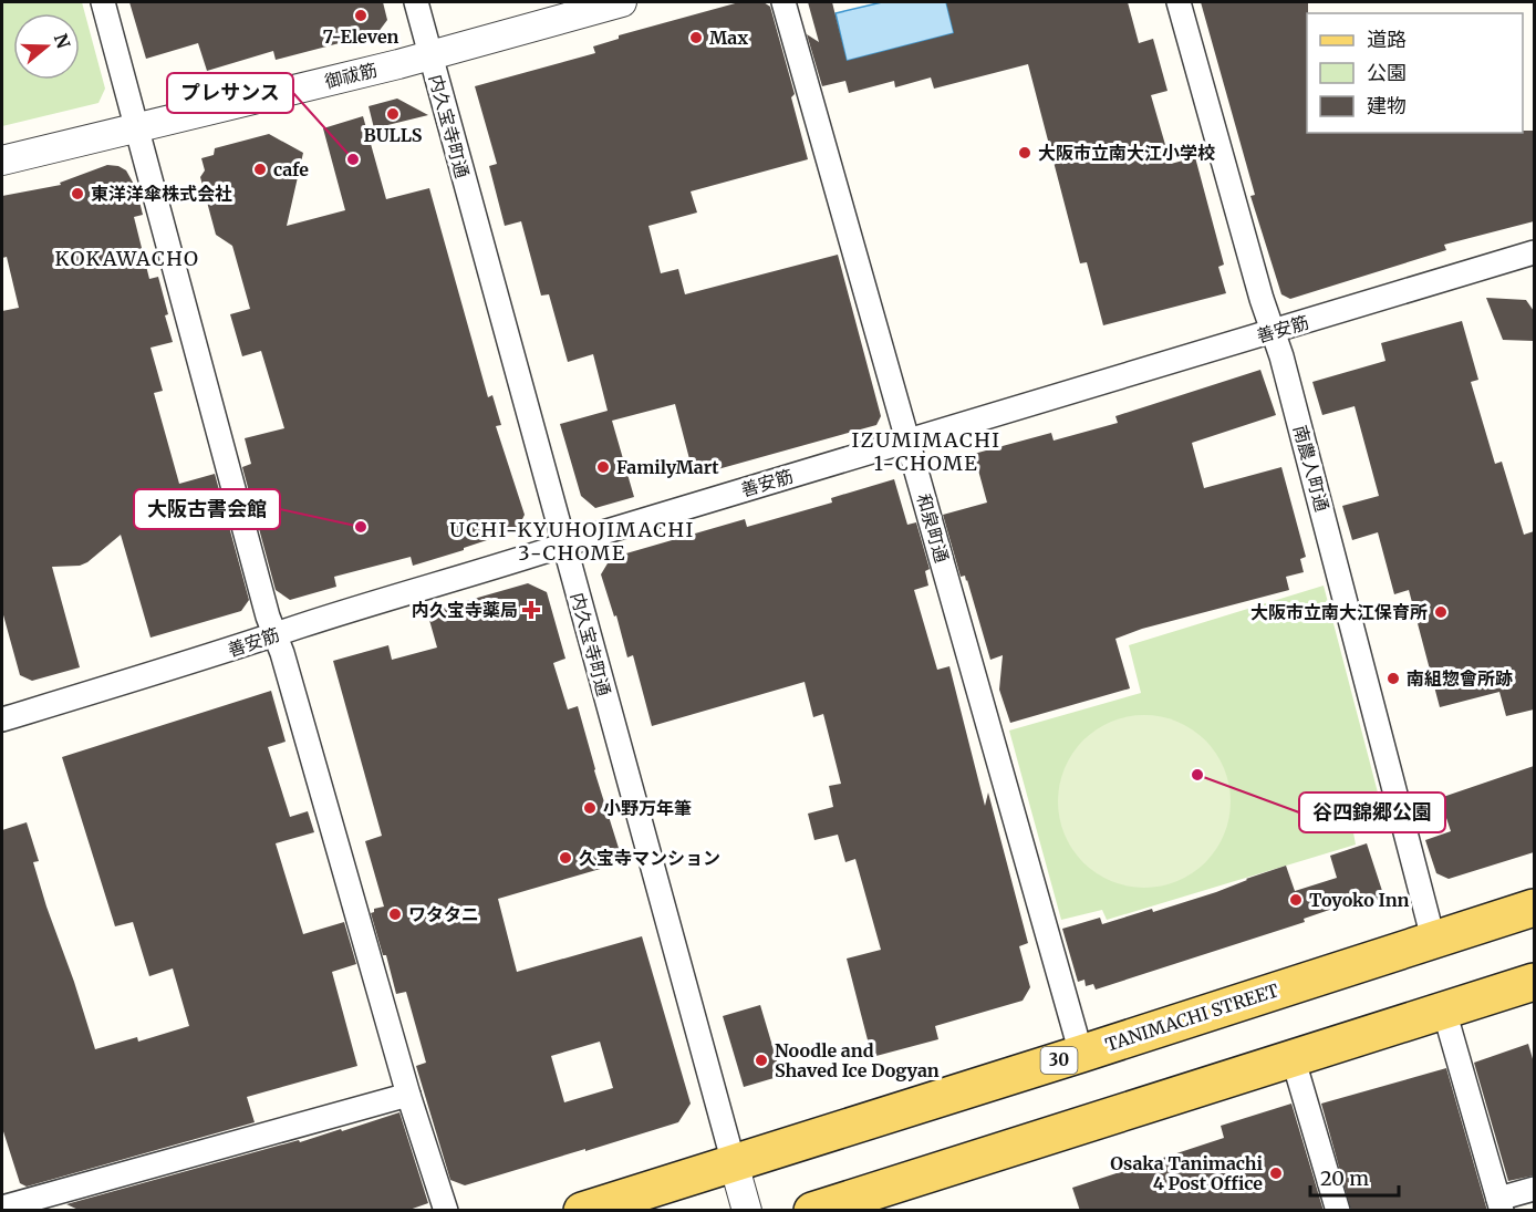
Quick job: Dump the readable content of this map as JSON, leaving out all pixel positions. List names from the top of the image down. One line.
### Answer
{"streets":{"main road":["TANIMACHI STREET","30"],"street":["御祓筋","内久宝寺町通","善安筋","南農人町通","和泉町通"]},"crossings":[["御祓筋","内久宝寺町通"],["内久宝寺町通","善安筋"],["内久宝寺町通","TANIMACHI STREET"],["善安筋","南農人町通"],["善安筋","和泉町通"],["南農人町通","TANIMACHI STREET"],["和泉町通","TANIMACHI STREET"]],"districts":["KOKAWACHO","IZUMIMACHI 1-CHOME","UCHI-KYUHOJIMACHI 3-CHOME"],"places":{"other":["7-Eleven","Max","BULLS","大阪市立南大江小学校","プレサンス","cafe","東洋洋傘株式会社","FamilyMart","大阪古書会館","大阪市立南大江保育所","南組惣會所跡","谷四錦郷公園","小野万年筆","久宝寺マンション","Toyoko Inn","ワタタニ","Noodle and Shaved Ice Dogyan","Osaka Tanimachi 4 Post Office"],"health":["内久宝寺薬局"]},"legend":["道路","公園","建物"],"scale_bar":"20 m","north":"right"}
